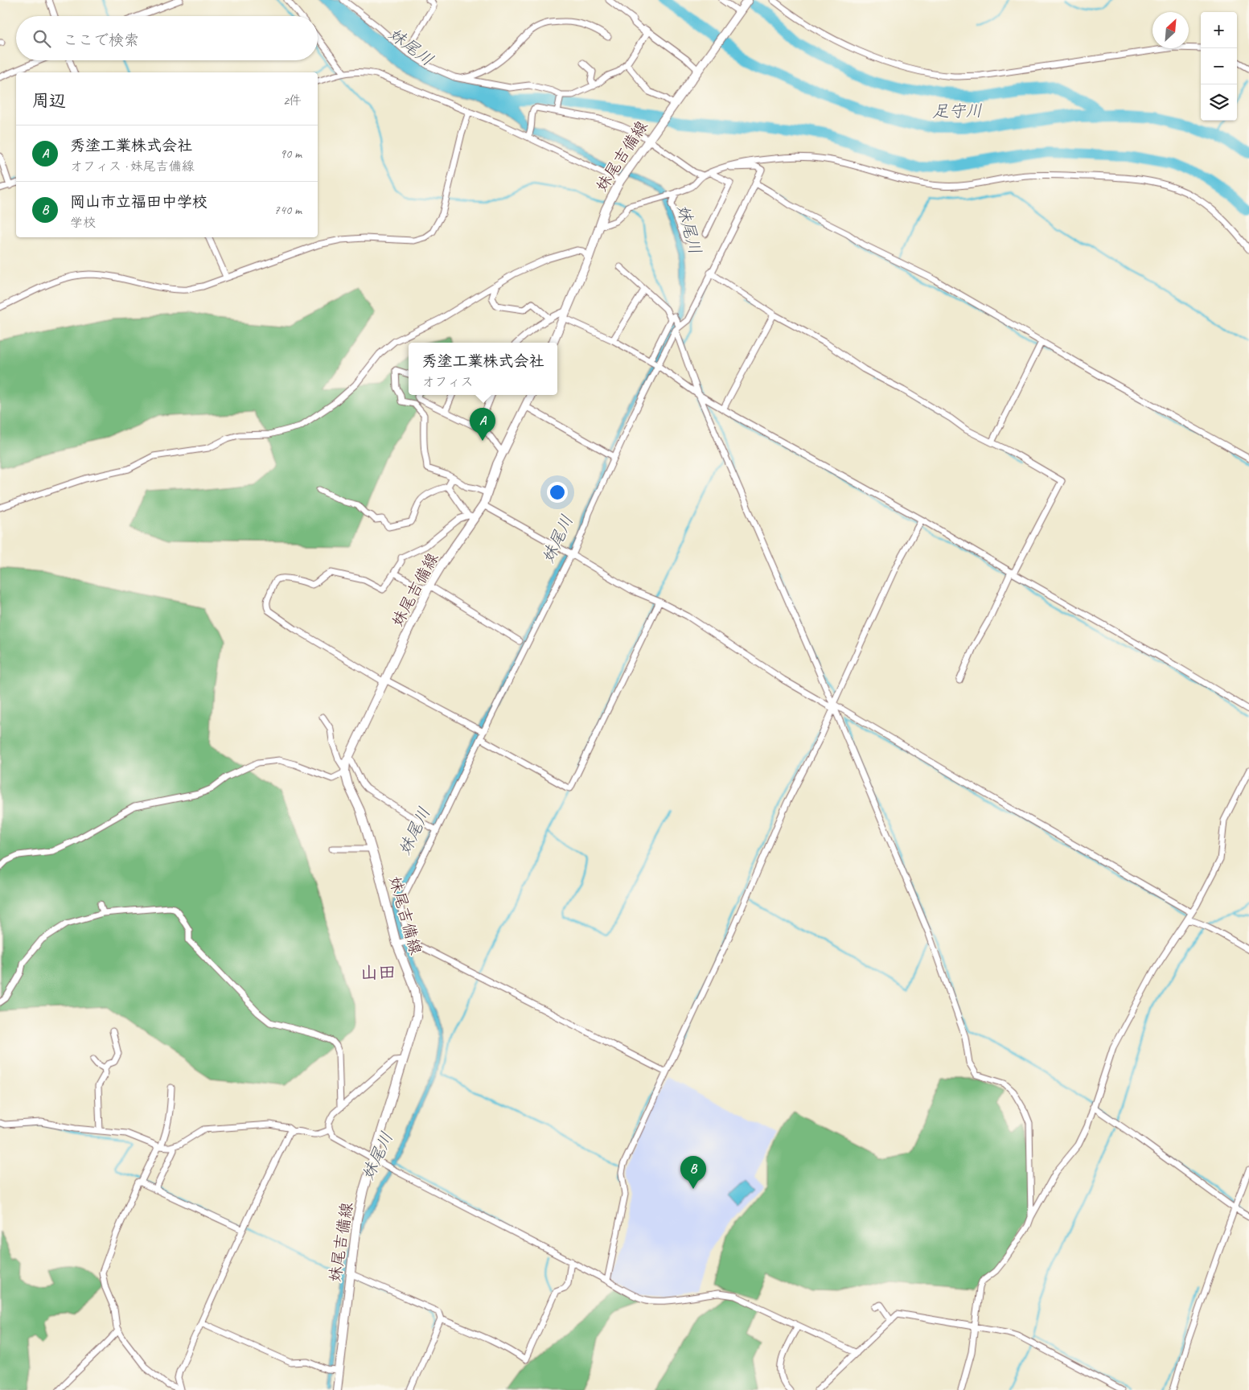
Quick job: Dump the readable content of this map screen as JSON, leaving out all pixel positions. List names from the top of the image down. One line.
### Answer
{"streets":{"main road":["妹尾吉備線"]},"districts":["山田"],"water":["妹尾川","足守川"],"north":"top right","page":{"map_buttons":["+","−"],"search":"ここで検索","heading":["周辺","2件"],"list":[{"mark":"A","name":"秀塗工業株式会社","note":"オフィス · 妹尾吉備線","value":"90 m"},{"mark":"B","name":"岡山市立福田中学校","note":"学校","value":"740 m"}],"popup":["秀塗工業株式会社","オフィス"],"pins":["A","B"]}}
